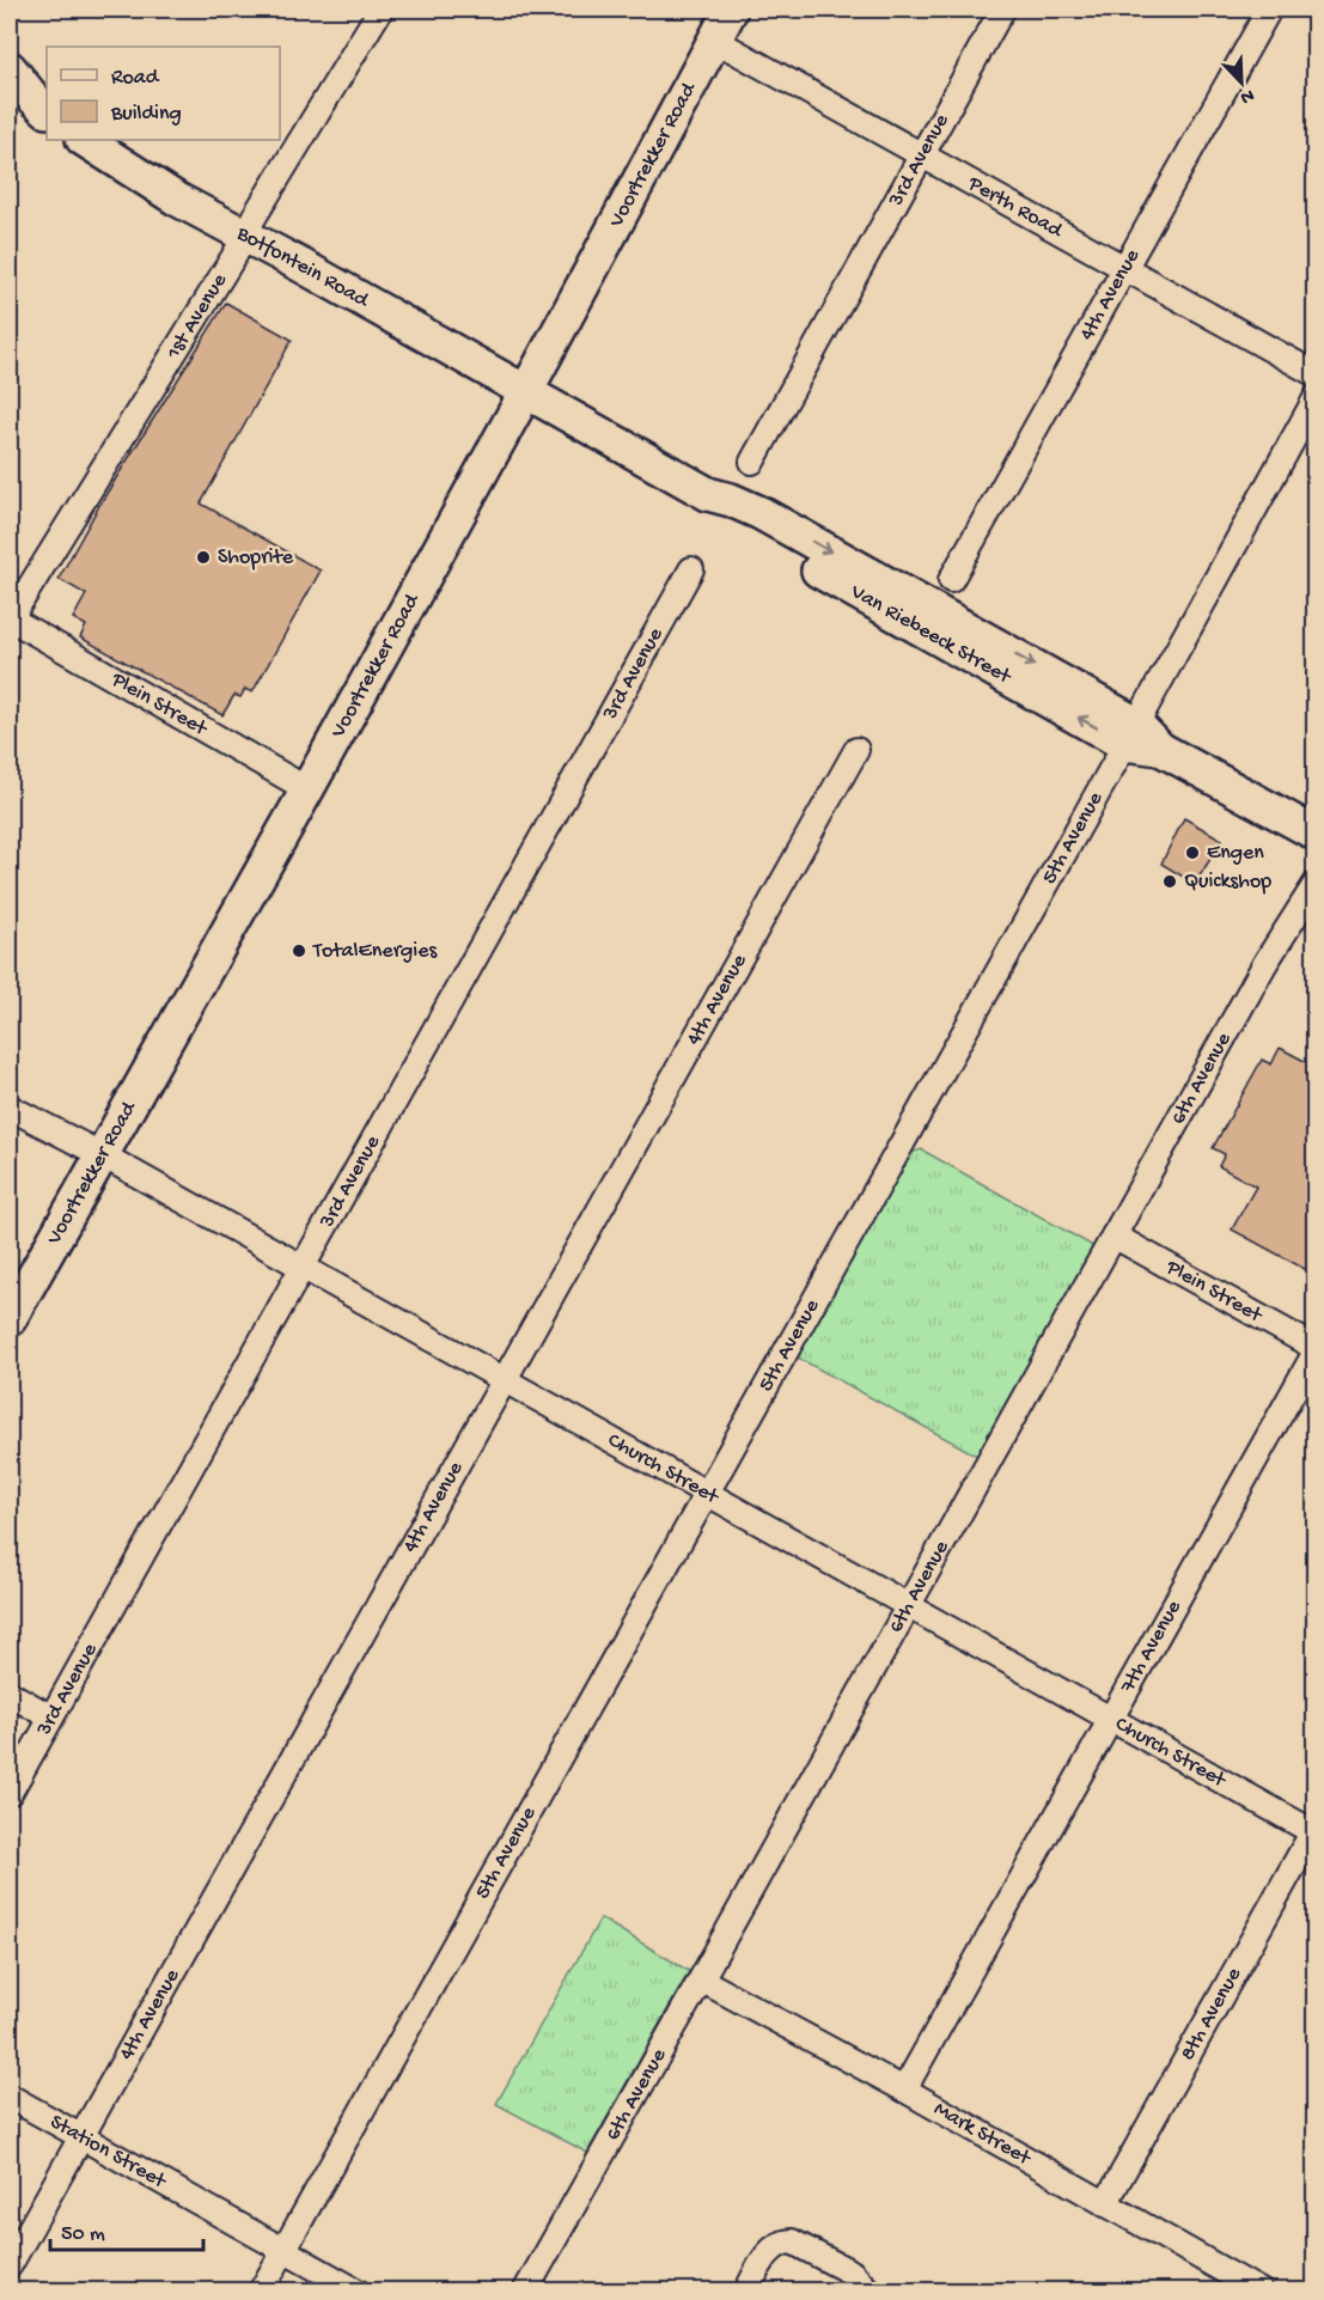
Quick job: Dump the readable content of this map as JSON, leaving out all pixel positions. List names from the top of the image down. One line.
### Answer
{"streets":{"main road":["Voortrekker Road","Botfontein Road","Van Riebeeck Street"],"street":["3rd Avenue","Perth Road","4th Avenue","1st Avenue","Plein Street","5th Avenue","6th Avenue","Church Street","7th Avenue","8th Avenue","Mark Street","Station Street"]},"crossings":[["Voortrekker Road","Perth Road"],["Voortrekker Road","Botfontein Road"],["Voortrekker Road","Van Riebeeck Street"],["Voortrekker Road","Plein Street"],["Voortrekker Road","Church Street"],["3rd Avenue","Perth Road"],["3rd Avenue","Church Street"],["Perth Road","4th Avenue"],["Botfontein Road","1st Avenue"],["Botfontein Road","Van Riebeeck Street"],["4th Avenue","Church Street"],["4th Avenue","Station Street"],["1st Avenue","Plein Street"],["Van Riebeeck Street","5th Avenue"],["Plein Street","6th Avenue"],["Plein Street","7th Avenue"],["5th Avenue","Church Street"],["5th Avenue","Station Street"],["6th Avenue","Church Street"],["6th Avenue","Mark Street"],["Church Street","7th Avenue"],["Church Street","8th Avenue"],["7th Avenue","Mark Street"],["8th Avenue","Mark Street"]],"places":["Shoprite","Engen","Quickshop","TotalEnergies"],"legend":["Road","Building"],"scale_bar":"50 m","north":"bottom right"}
